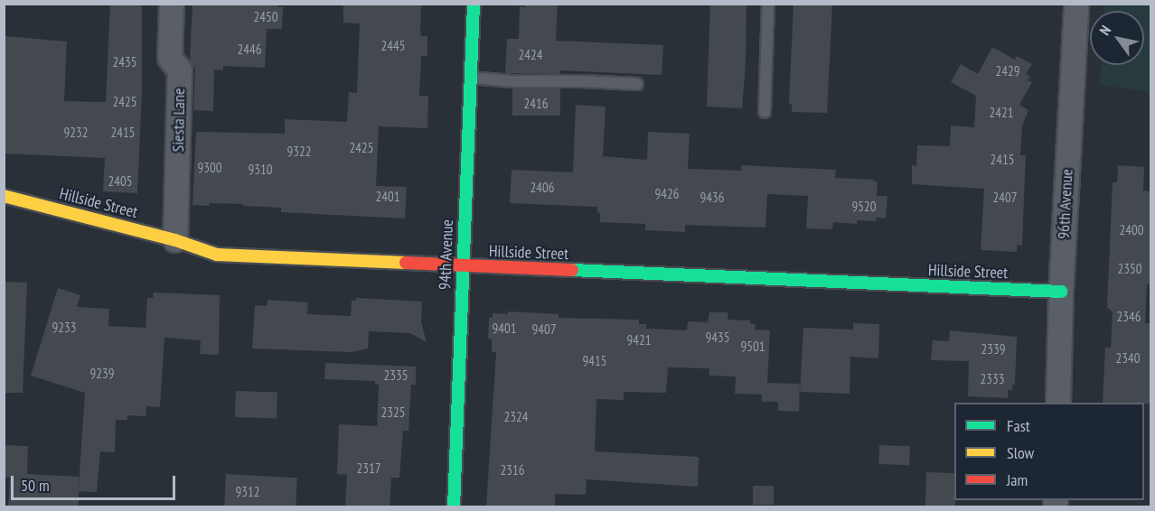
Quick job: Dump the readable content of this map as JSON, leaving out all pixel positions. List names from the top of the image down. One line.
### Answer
{"streets":{"street":["Siesta Lane","Hillside Street","96th Avenue","94th Avenue"]},"crossings":[["Siesta Lane","Hillside Street"],["Hillside Street","96th Avenue"],["Hillside Street","94th Avenue"]],"house_numbers":["2450","2445","2446","2424","2435","2429","2425","2416","2421","9232","2415","2425","9322","2415","9300","9310","2405","2406","9426","2401","9436","2407","9520","2400","2350","2346","9233","9401","9407","9435","9421","9501","2339","2340","9415","9239","2335","2333","2325","2324","2317","2316","9312"],"legend":["Fast","Slow","Jam"],"scale_bar":"50 m","north":"top left"}
